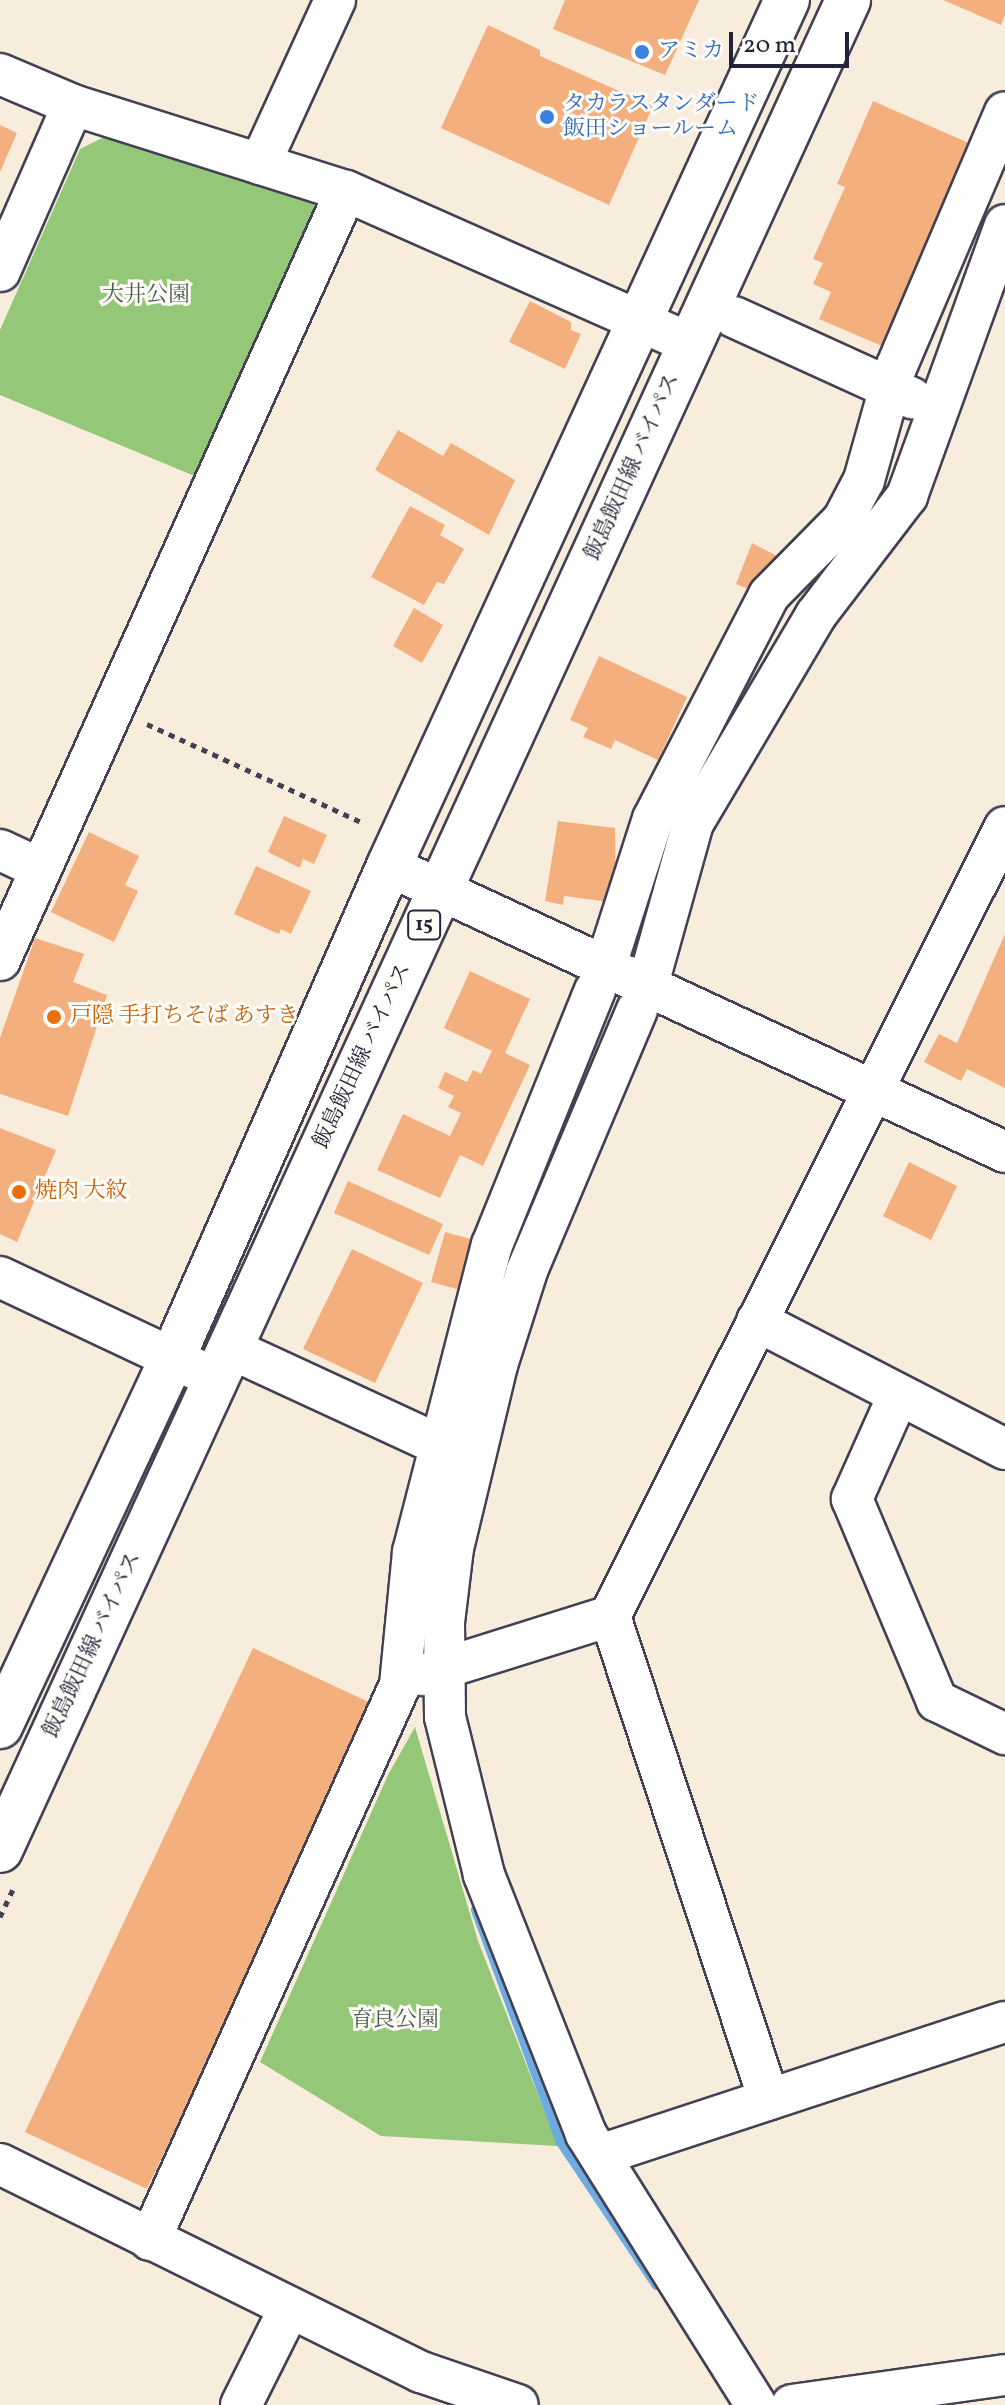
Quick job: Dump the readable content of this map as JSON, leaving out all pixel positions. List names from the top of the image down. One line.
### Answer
{"streets":{"main road":["飯島飯田線 バイパス","15"]},"parks":["大井公園","育良公園"],"places":["アミカ","タカラスタンダード 飯田ショールーム","戸隠 手打ちそば あすき","焼肉 大紋"],"scale_bar":"20 m"}
